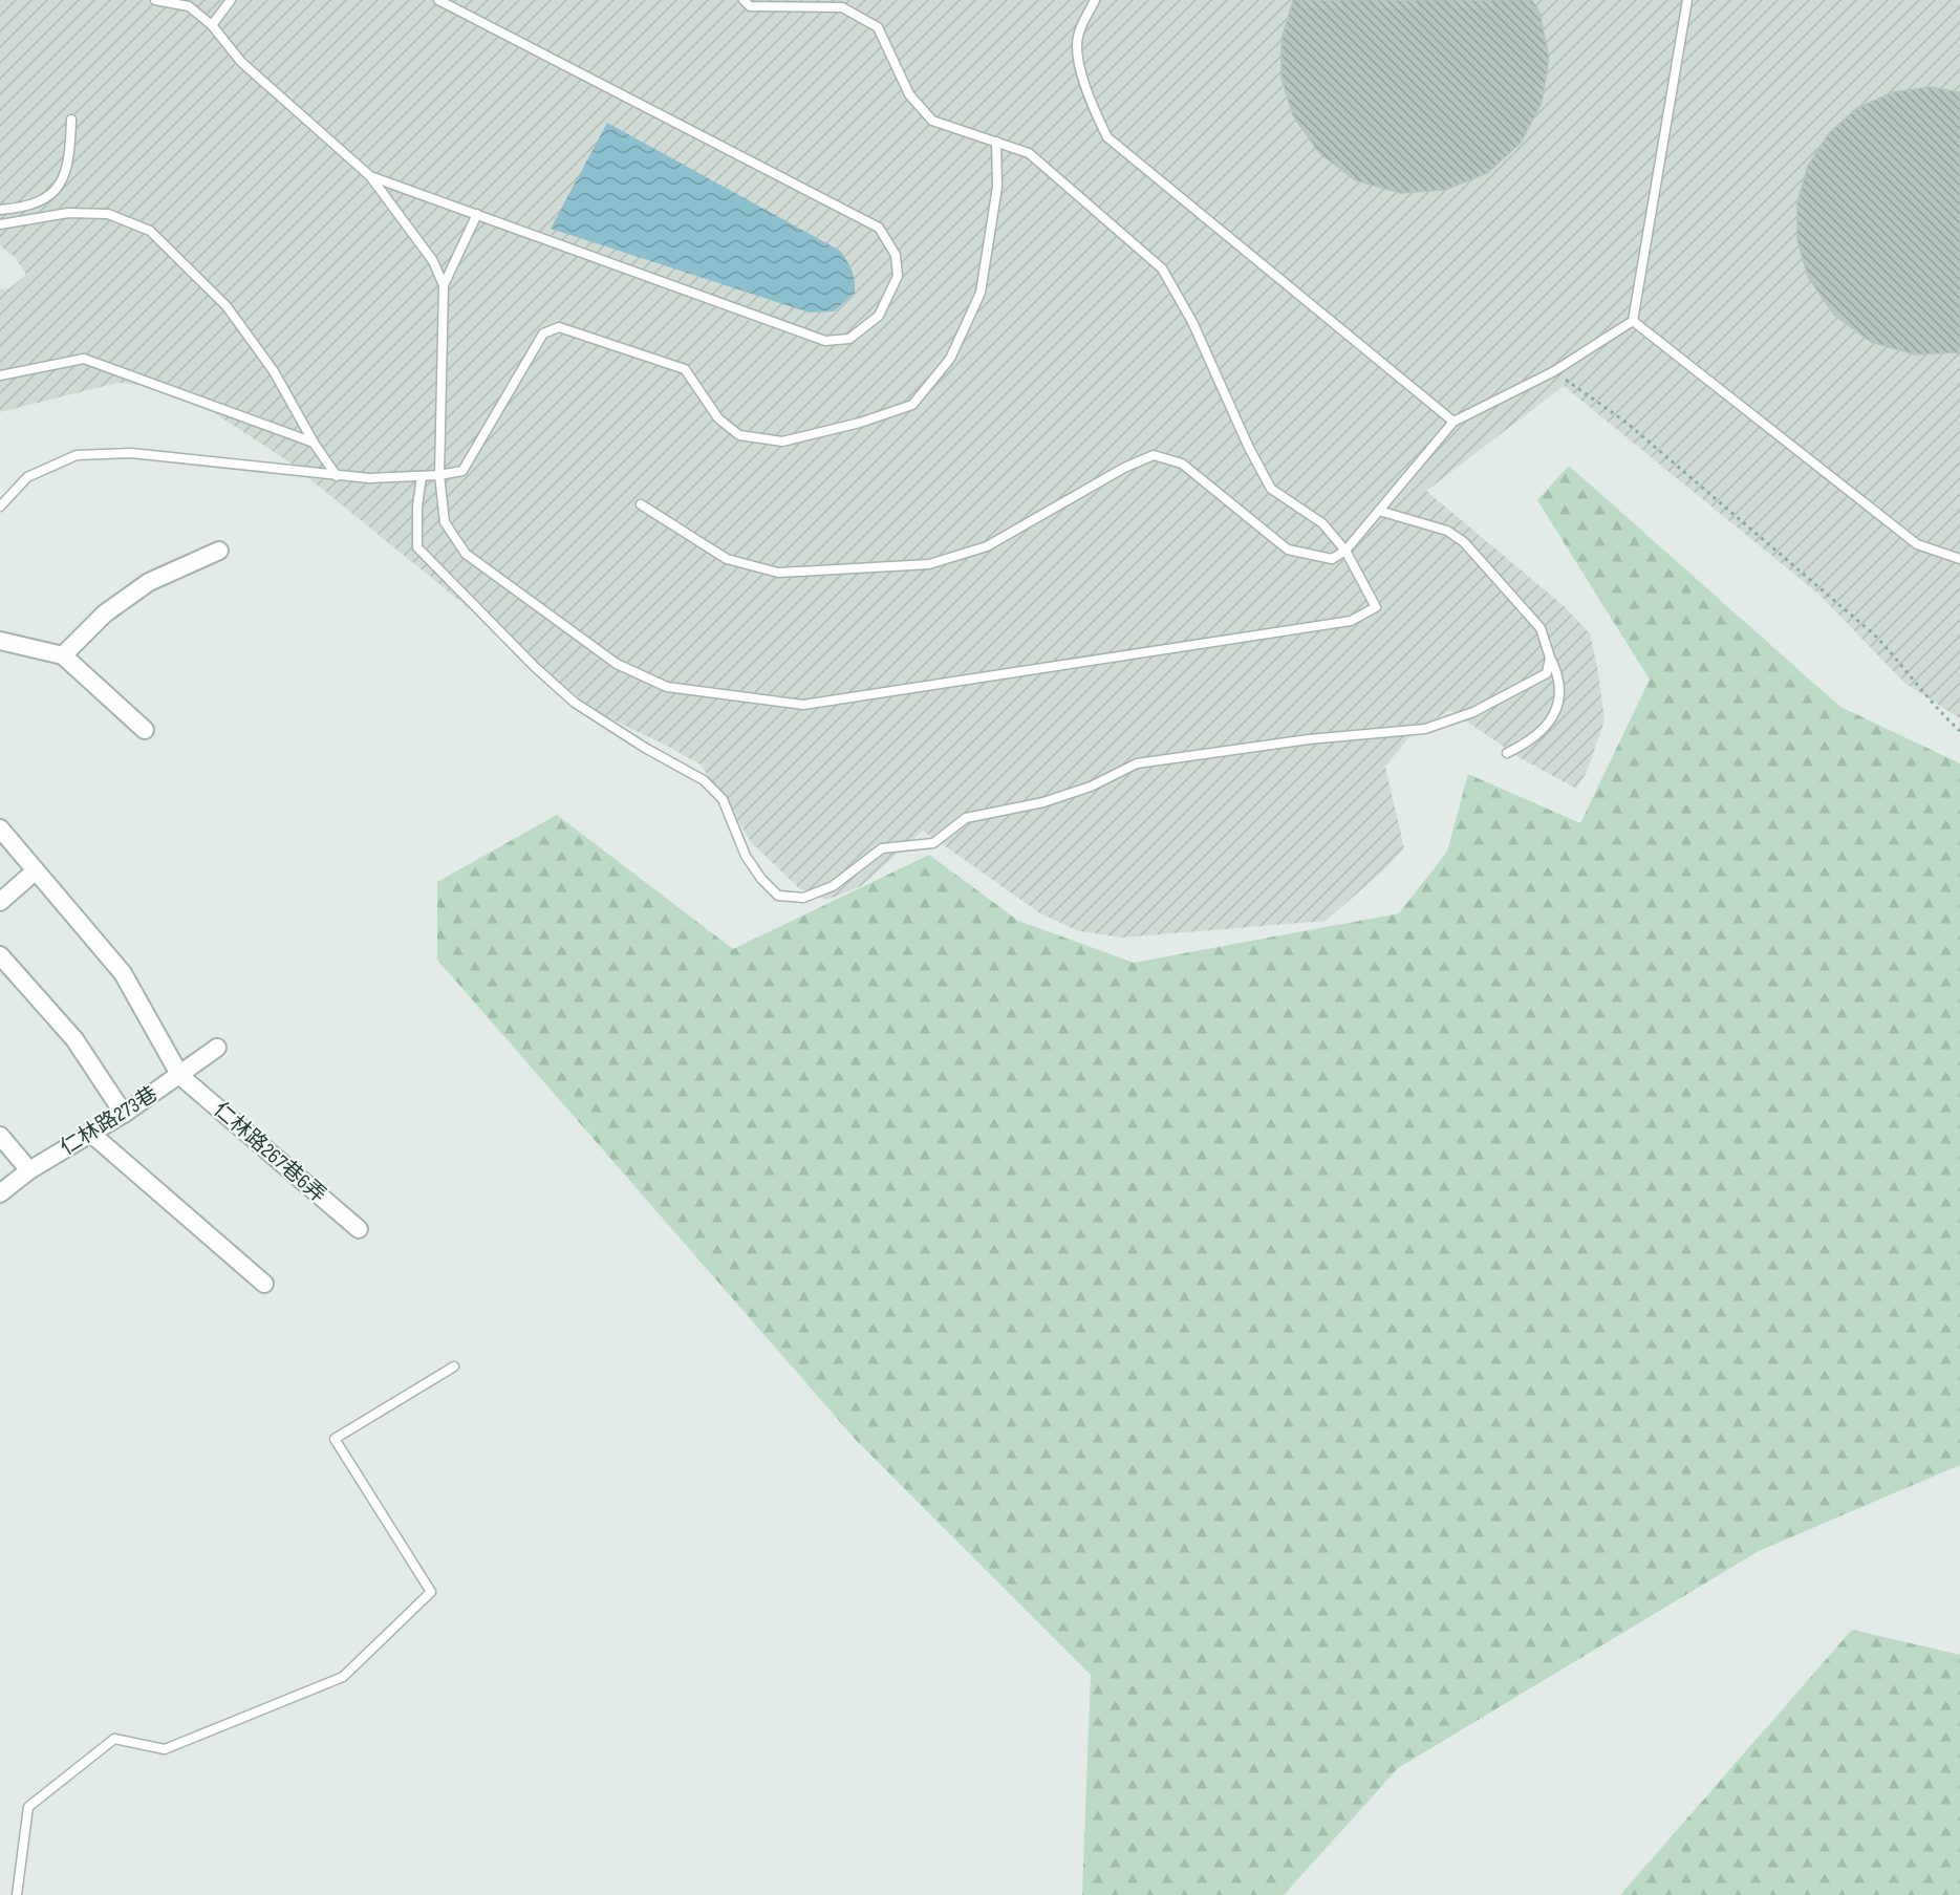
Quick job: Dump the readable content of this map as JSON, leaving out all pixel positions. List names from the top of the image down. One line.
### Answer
{"streets":{"street":["仁林路273巷","仁林路267巷6弄"]},"crossings":[["仁林路273巷","仁林路267巷6弄"]]}
